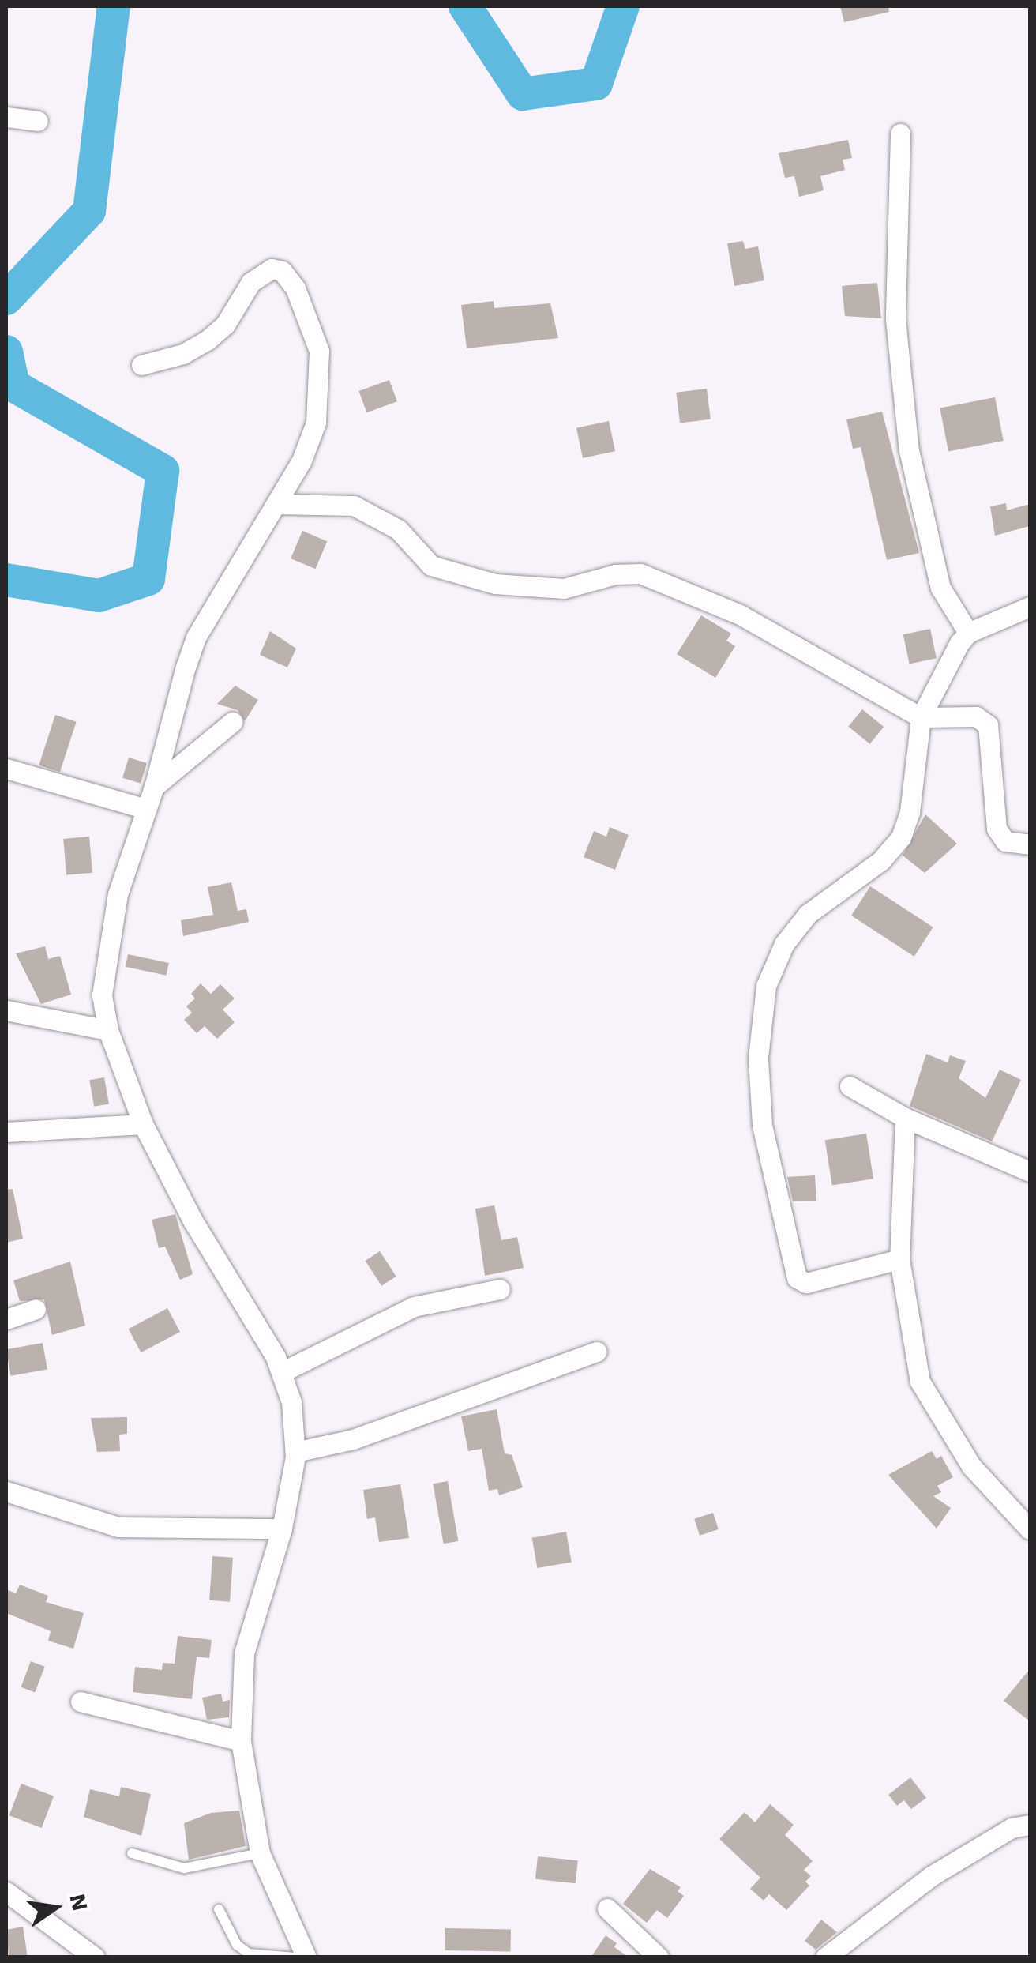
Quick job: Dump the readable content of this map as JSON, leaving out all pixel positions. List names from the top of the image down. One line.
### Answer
{"north":"right"}
